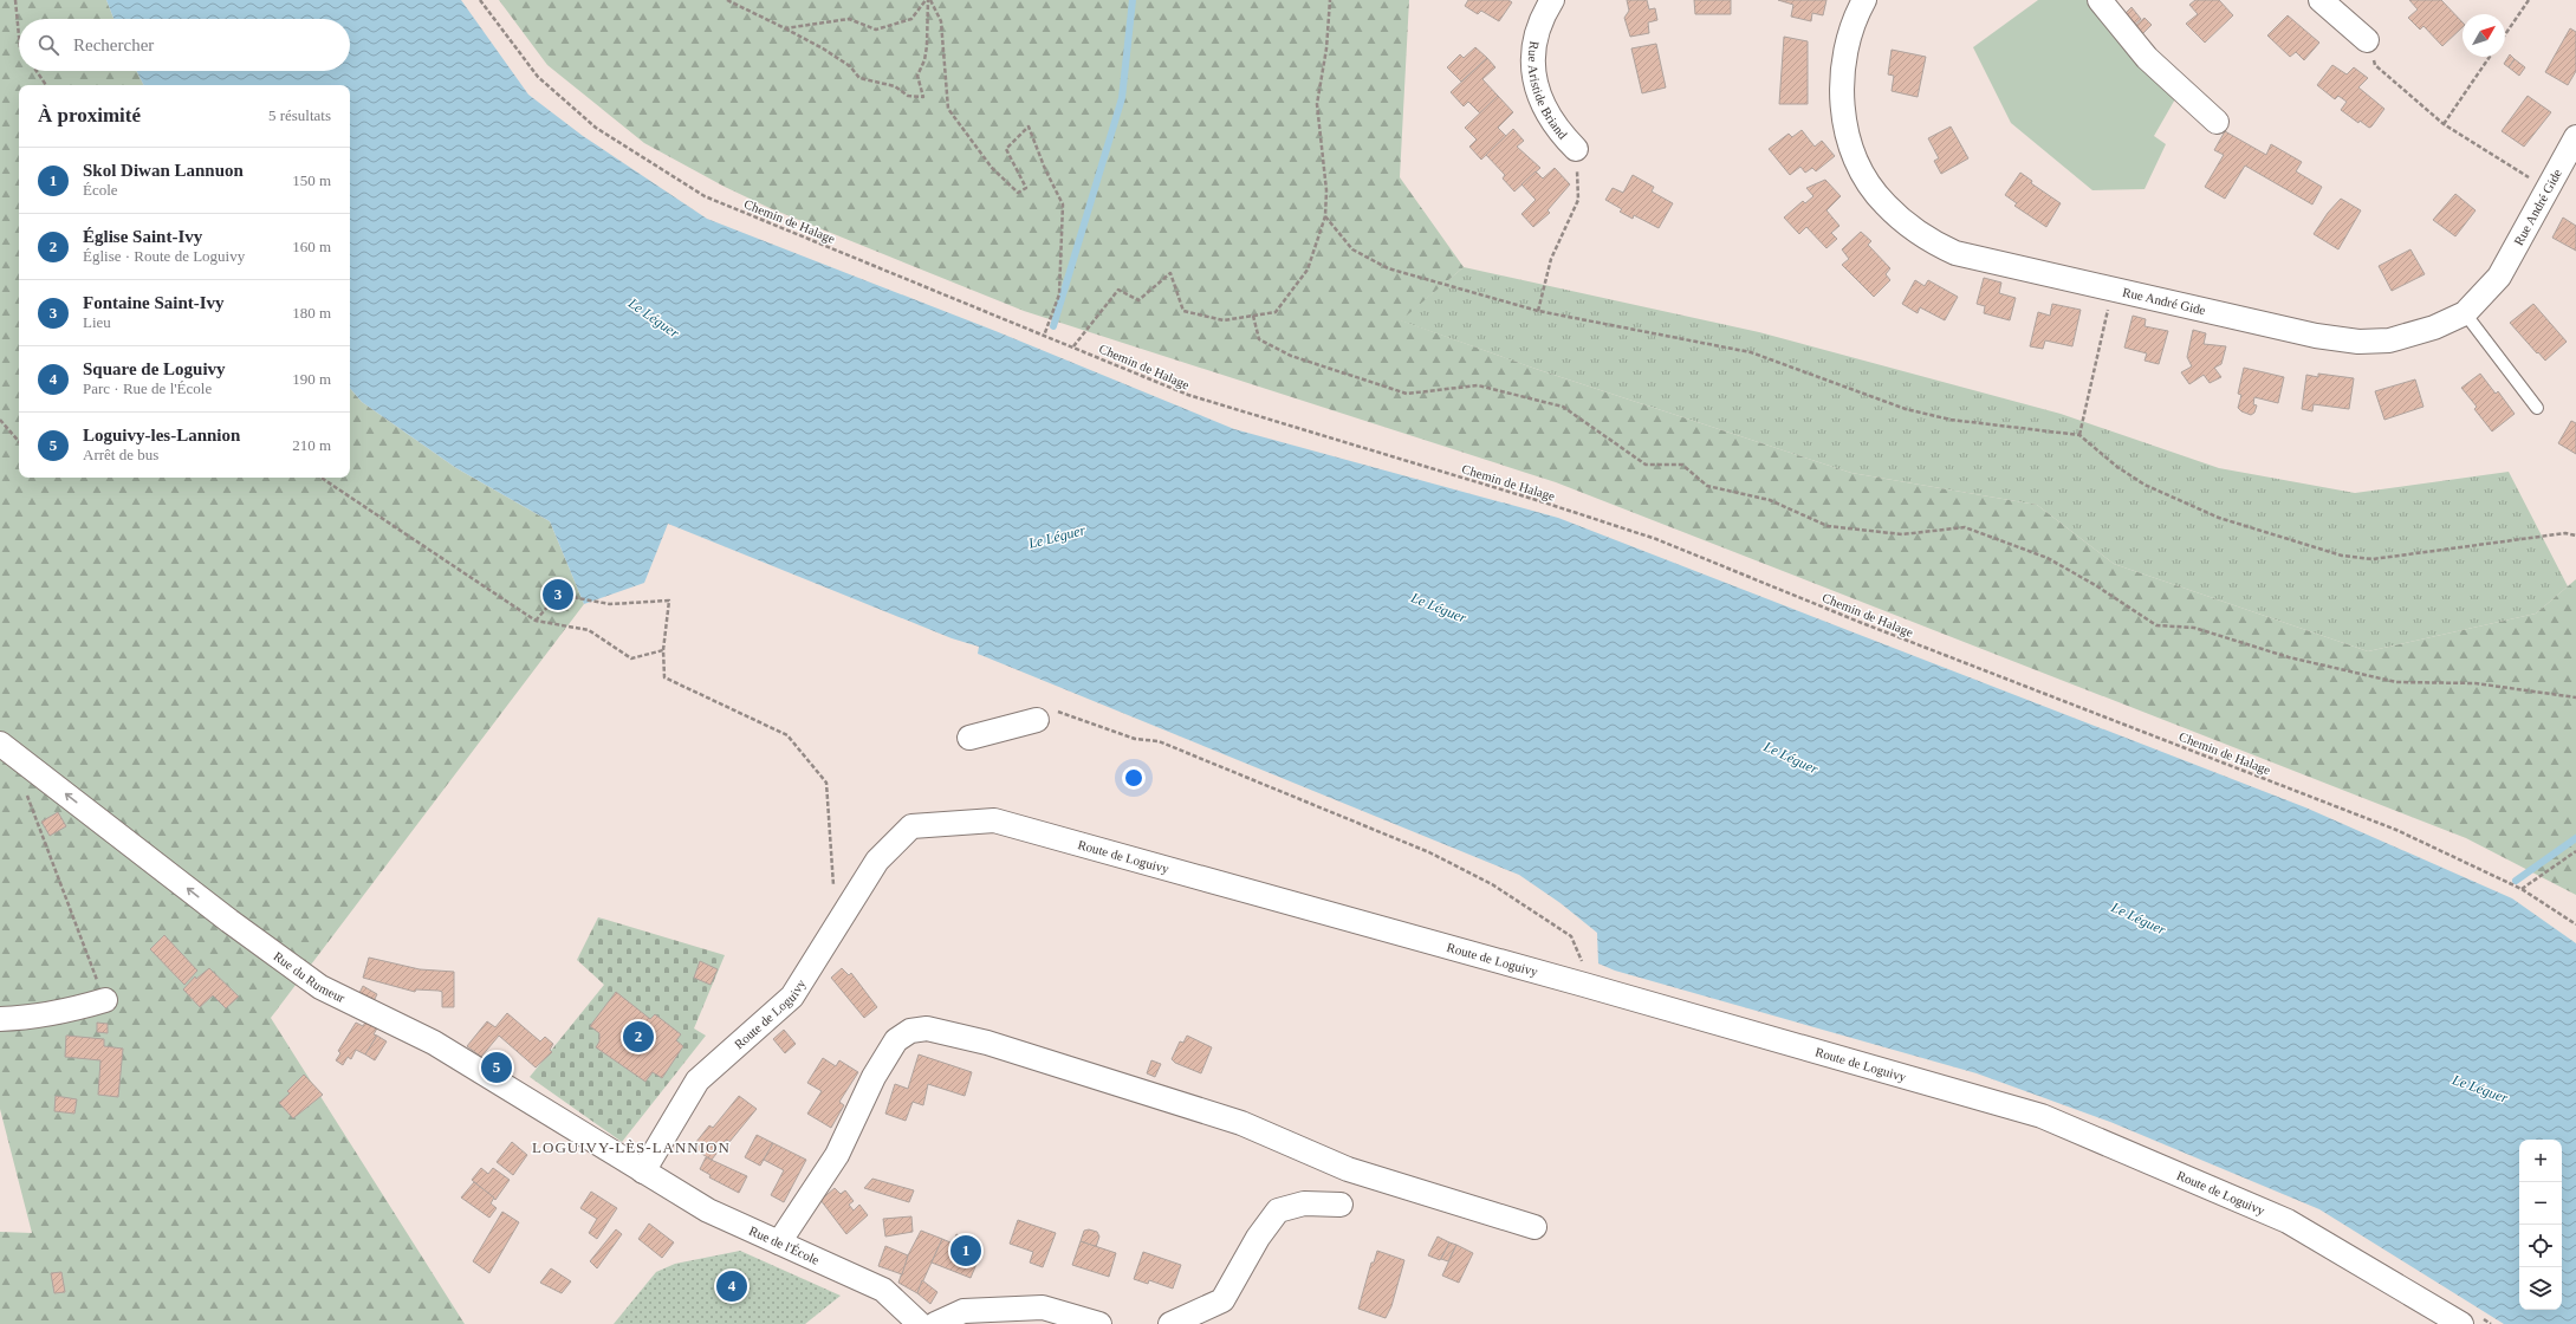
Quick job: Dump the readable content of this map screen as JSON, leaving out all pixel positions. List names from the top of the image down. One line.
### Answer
{"streets":{"street":["Rue Aristide Briand","Rue André Gide","Route de Loguivy","Rue du Rumeur","Rue de l'École"],"path":["Chemin de Halage"]},"crossings":[["Route de Loguivy","Rue du Rumeur"],["Route de Loguivy","Rue de l'École"],["Rue du Rumeur","Rue de l'École"]],"one_way":["Rue du Rumeur"],"districts":["LOGUIVY-LÈS-LANNION"],"water":["Le Léguer"],"north":"top right","page":{"search":"Rechercher","heading":["À proximité","5 résultats"],"list":[{"mark":"1","name":"Skol Diwan Lannuon","note":"École","value":"150 m"},{"mark":"2","name":"Église Saint-Ivy","note":"Église · Route de Loguivy","value":"160 m"},{"mark":"3","name":"Fontaine Saint-Ivy","note":"Lieu","value":"180 m"},{"mark":"4","name":"Square de Loguivy","note":"Parc · Rue de l'École","value":"190 m"},{"mark":"5","name":"Loguivy-les-Lannion","note":"Arrêt de bus","value":"210 m"}],"pins":["3","2","5","1","4"],"map_buttons":["+","−"]}}
